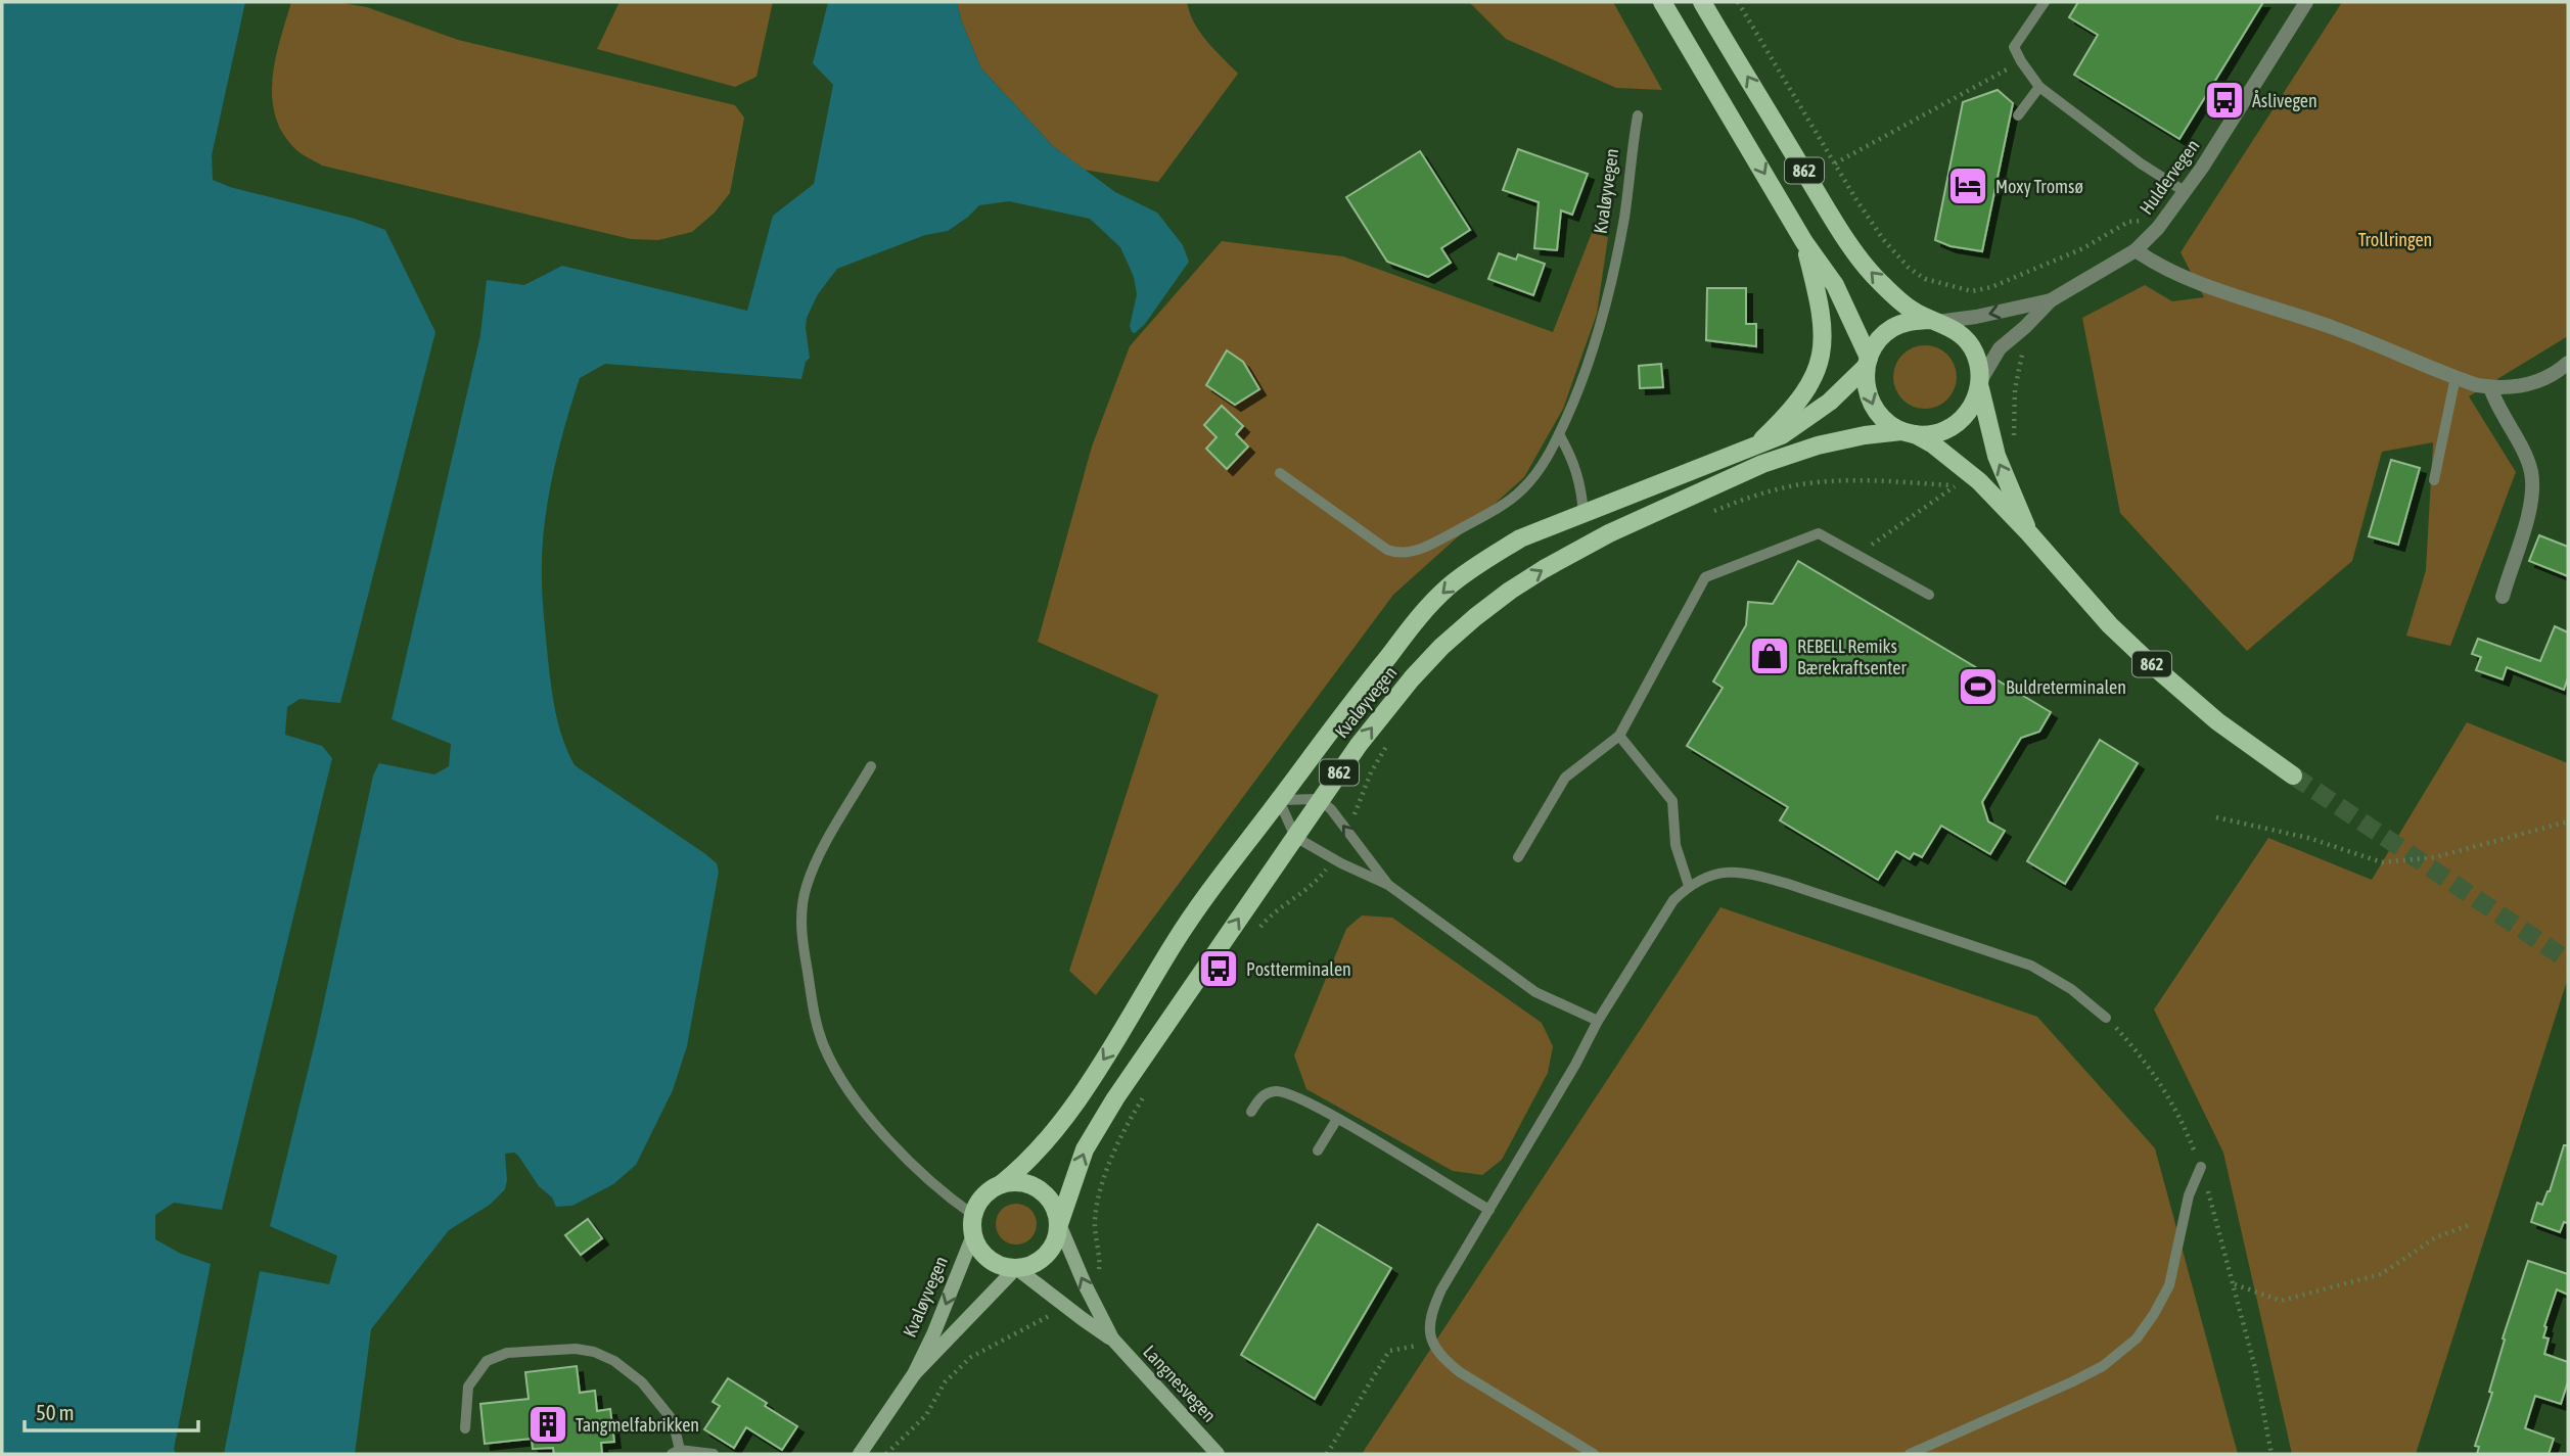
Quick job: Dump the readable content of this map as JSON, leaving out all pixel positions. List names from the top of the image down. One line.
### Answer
{"streets":{"main road":["862","Kvaløyvegen"],"street":["Huldervegen","Langnesvegen"]},"crossings":[["862","Huldervegen"],["862","Kvaløyvegen"],["862","Langnesvegen"],["Huldervegen","Kvaløyvegen"],["Kvaløyvegen","Langnesvegen"]],"parks":["Trollringen"],"places":{"bus stop":["Åslivegen","Postterminalen"],"hotel":["Moxy Tromsø"],"shop":["REBELL Remiks Bærekraftsenter"],"sports":["Buldreterminalen"],"building":["Tangmelfabrikken"]},"scale_bar":"50 m"}
